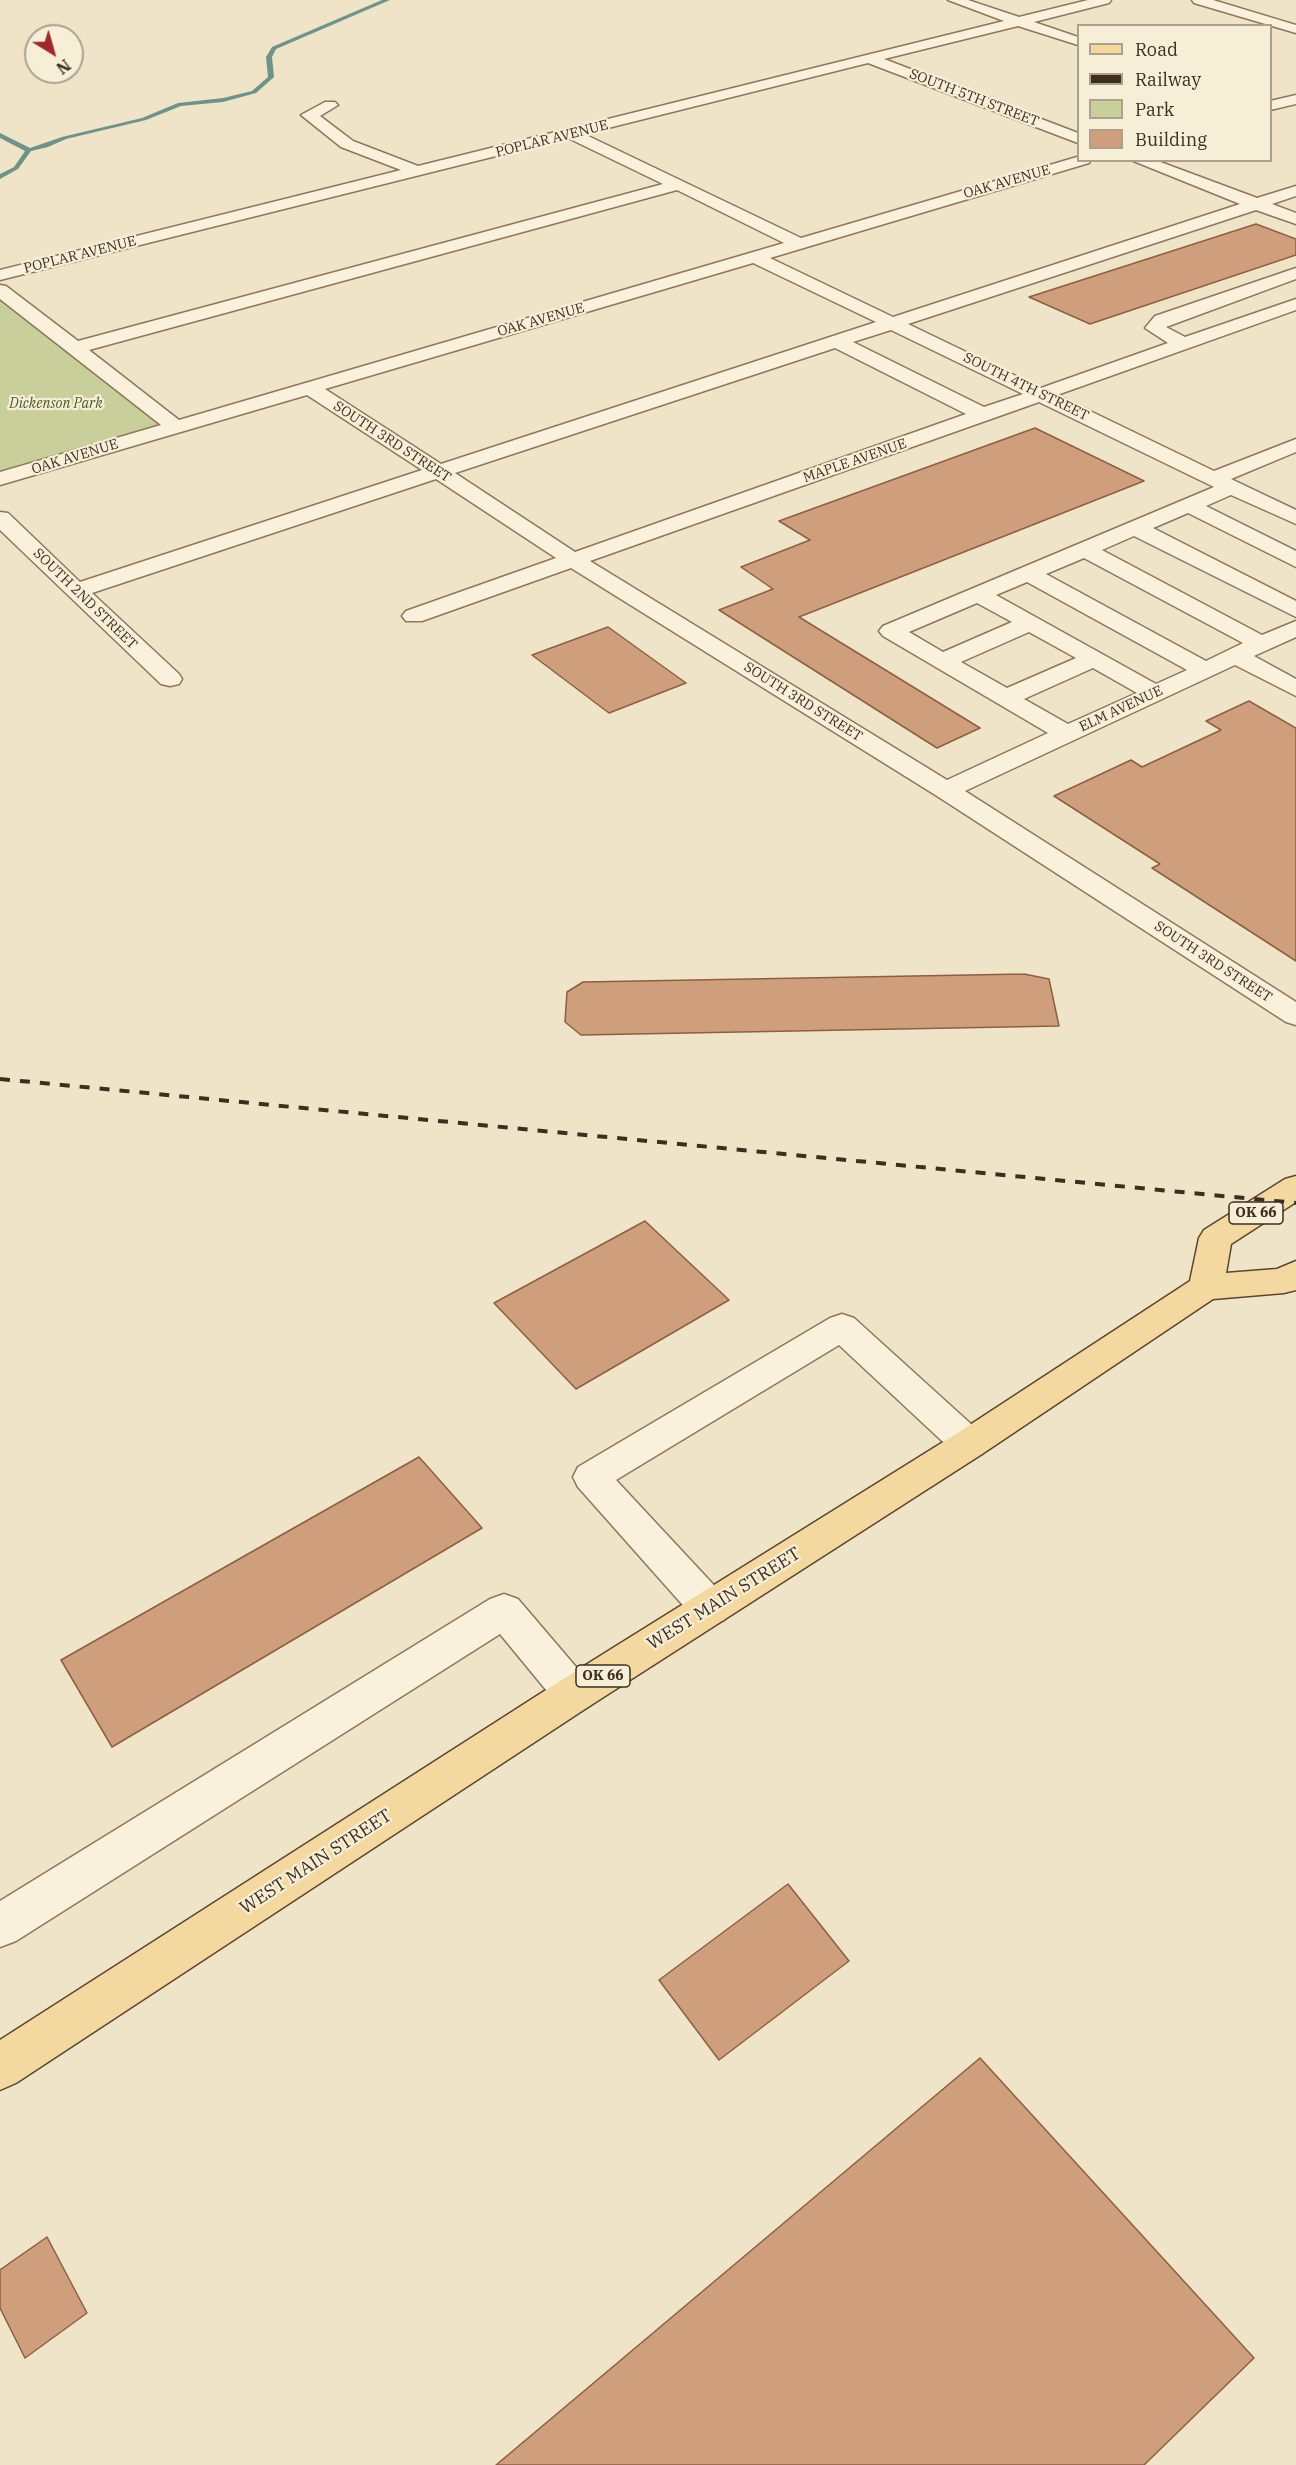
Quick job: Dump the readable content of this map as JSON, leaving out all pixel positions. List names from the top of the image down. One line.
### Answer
{"streets":{"main road":["OK 66","WEST MAIN STREET"],"street":["SOUTH 5TH STREET","POPLAR AVENUE","OAK AVENUE","SOUTH 4TH STREET","SOUTH 3RD STREET","MAPLE AVENUE","SOUTH 2ND STREET","ELM AVENUE"]},"crossings":[["SOUTH 5TH STREET","POPLAR AVENUE"],["OAK AVENUE","SOUTH 4TH STREET"],["OAK AVENUE","SOUTH 3RD STREET"],["SOUTH 4TH STREET","MAPLE AVENUE"],["SOUTH 3RD STREET","MAPLE AVENUE"],["SOUTH 3RD STREET","ELM AVENUE"],["OK 66","WEST MAIN STREET"]],"parks":["Dickenson Park"],"legend":["Road","Railway","Park","Building"],"north":"bottom right"}
